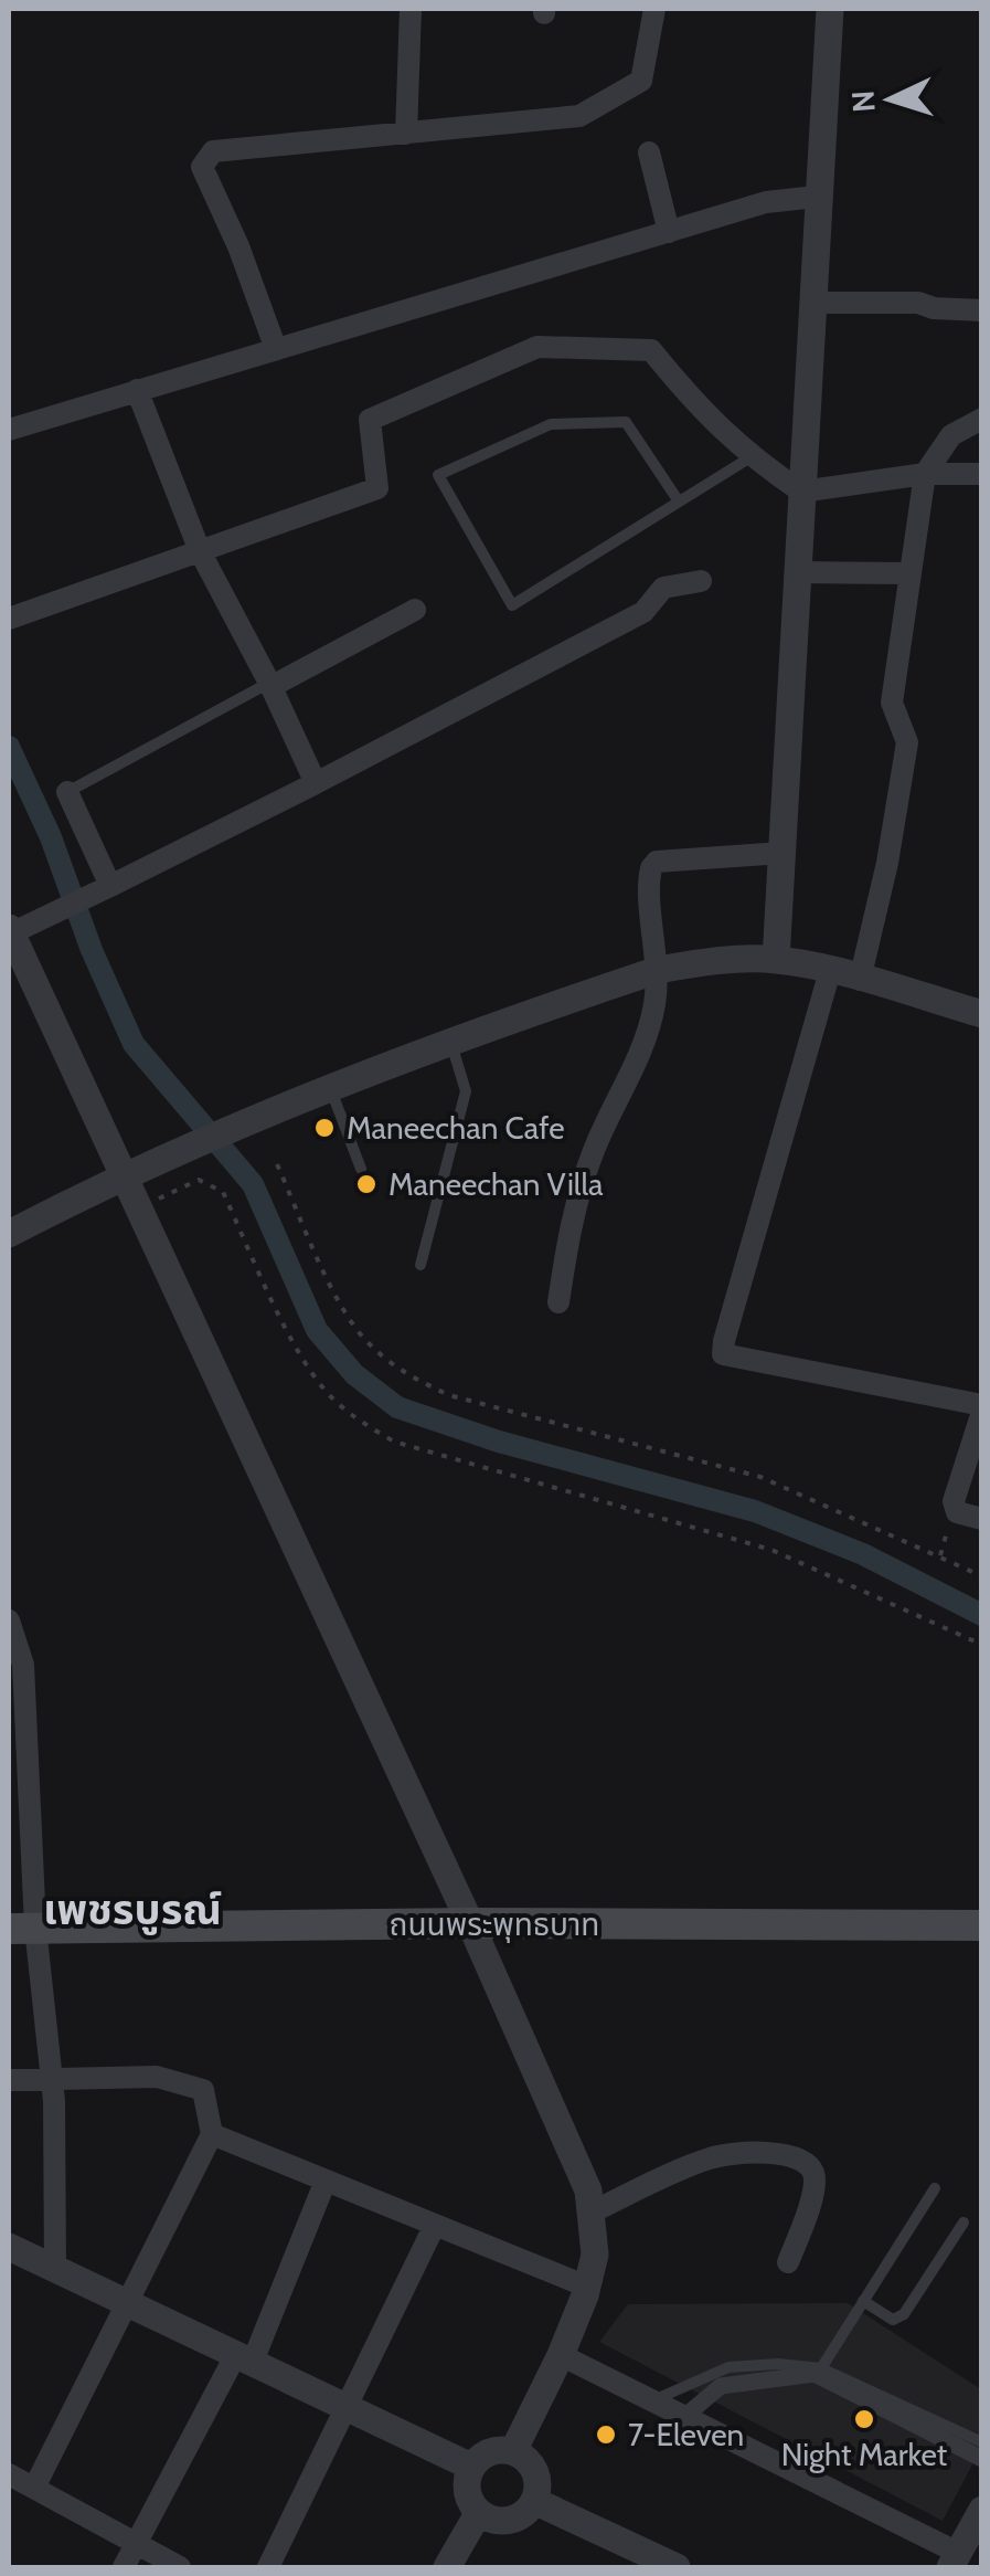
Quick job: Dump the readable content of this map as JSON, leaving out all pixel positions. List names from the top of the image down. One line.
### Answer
{"streets":{"main road":["ถนนพระพุทธบาท"]},"districts":["เพชรบูรณ์"],"places":["Maneechan Cafe","Maneechan Villa","Night Market","7-Eleven"],"north":"left"}
